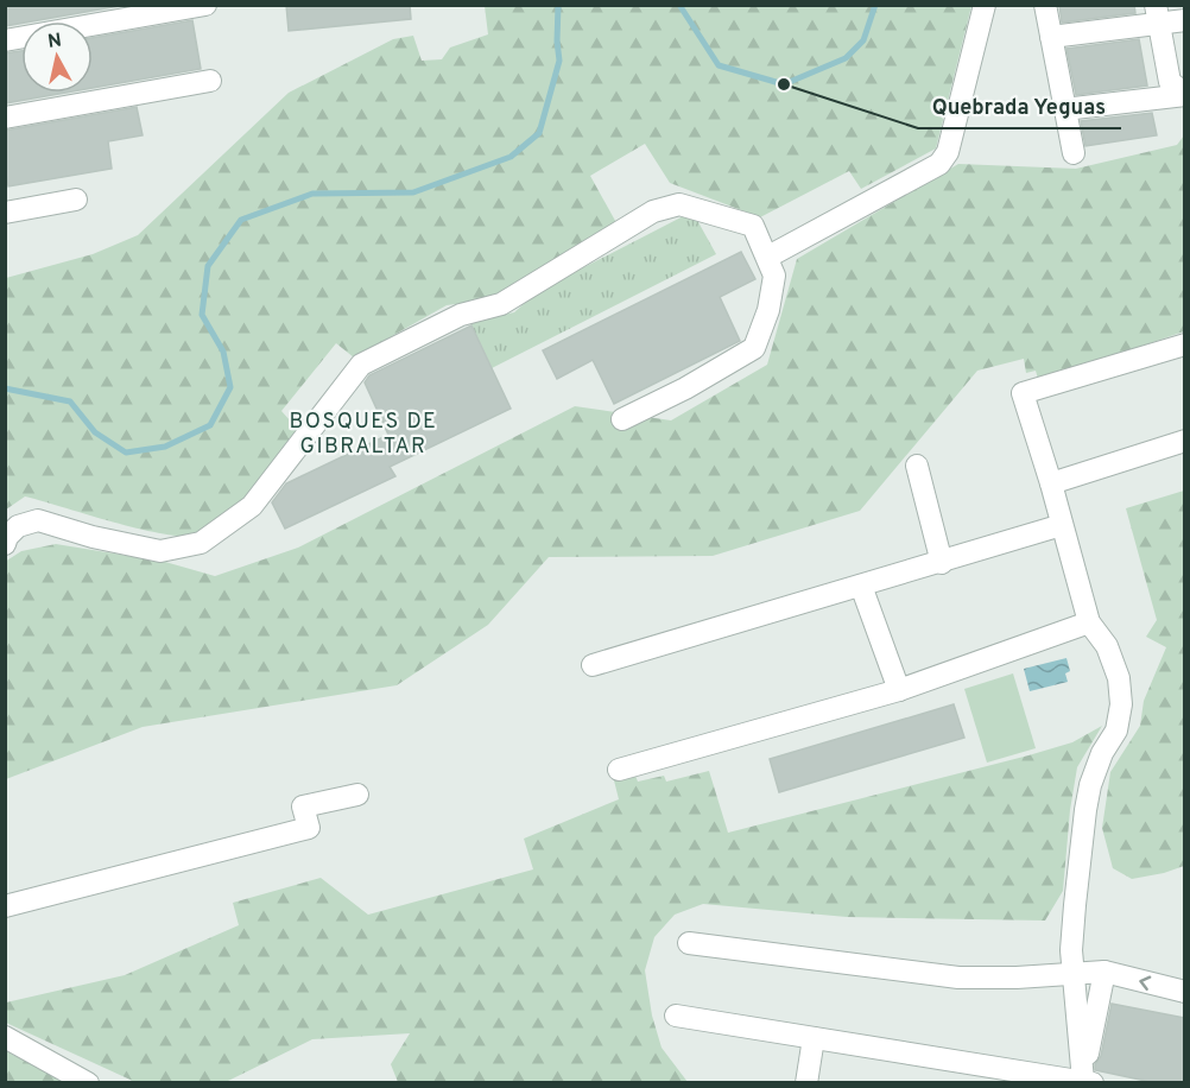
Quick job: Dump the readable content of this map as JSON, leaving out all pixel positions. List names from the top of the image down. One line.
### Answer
{"districts":["BOSQUES DE GIBRALTAR"],"places":["Quebrada Yeguas"],"north":"top"}
